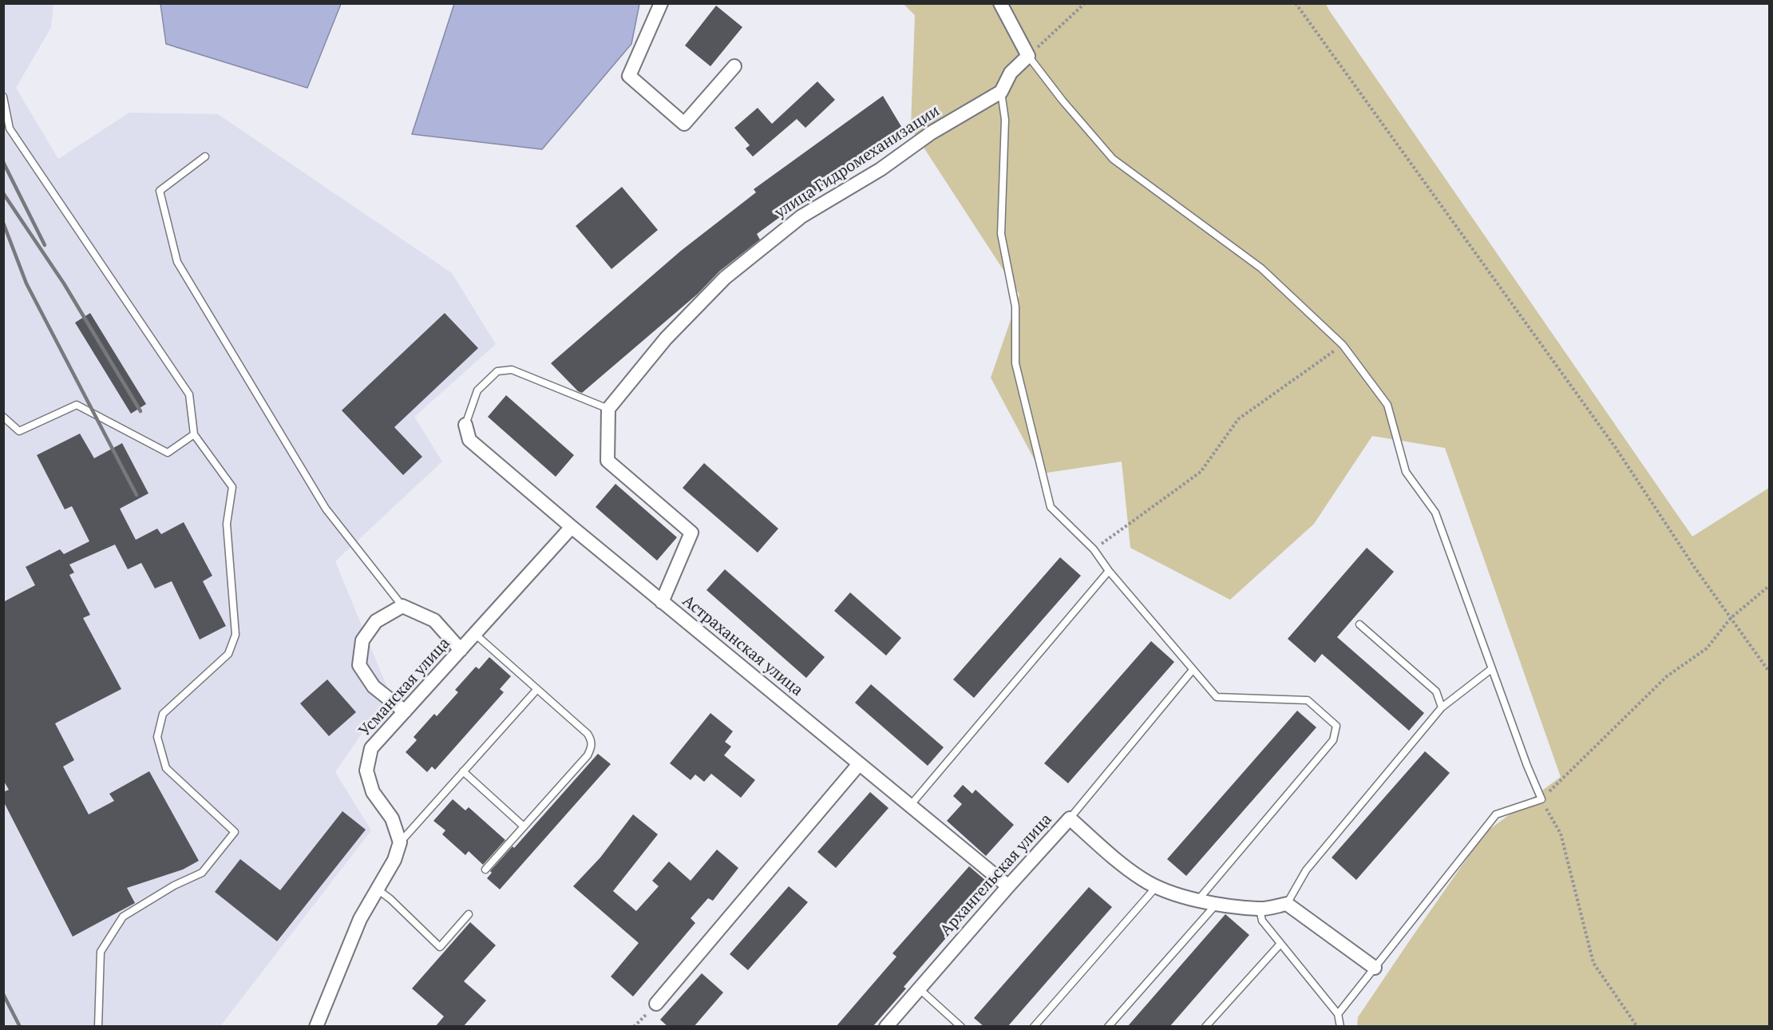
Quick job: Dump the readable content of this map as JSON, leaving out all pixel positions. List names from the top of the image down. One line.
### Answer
{"streets":{"street":["улица Гидромеханизации","Астраханская улица","Усманская улица","Архангельская улица"]},"crossings":[["Астраханская улица","Усманская улица"],["Астраханская улица","Архангельская улица"]]}
